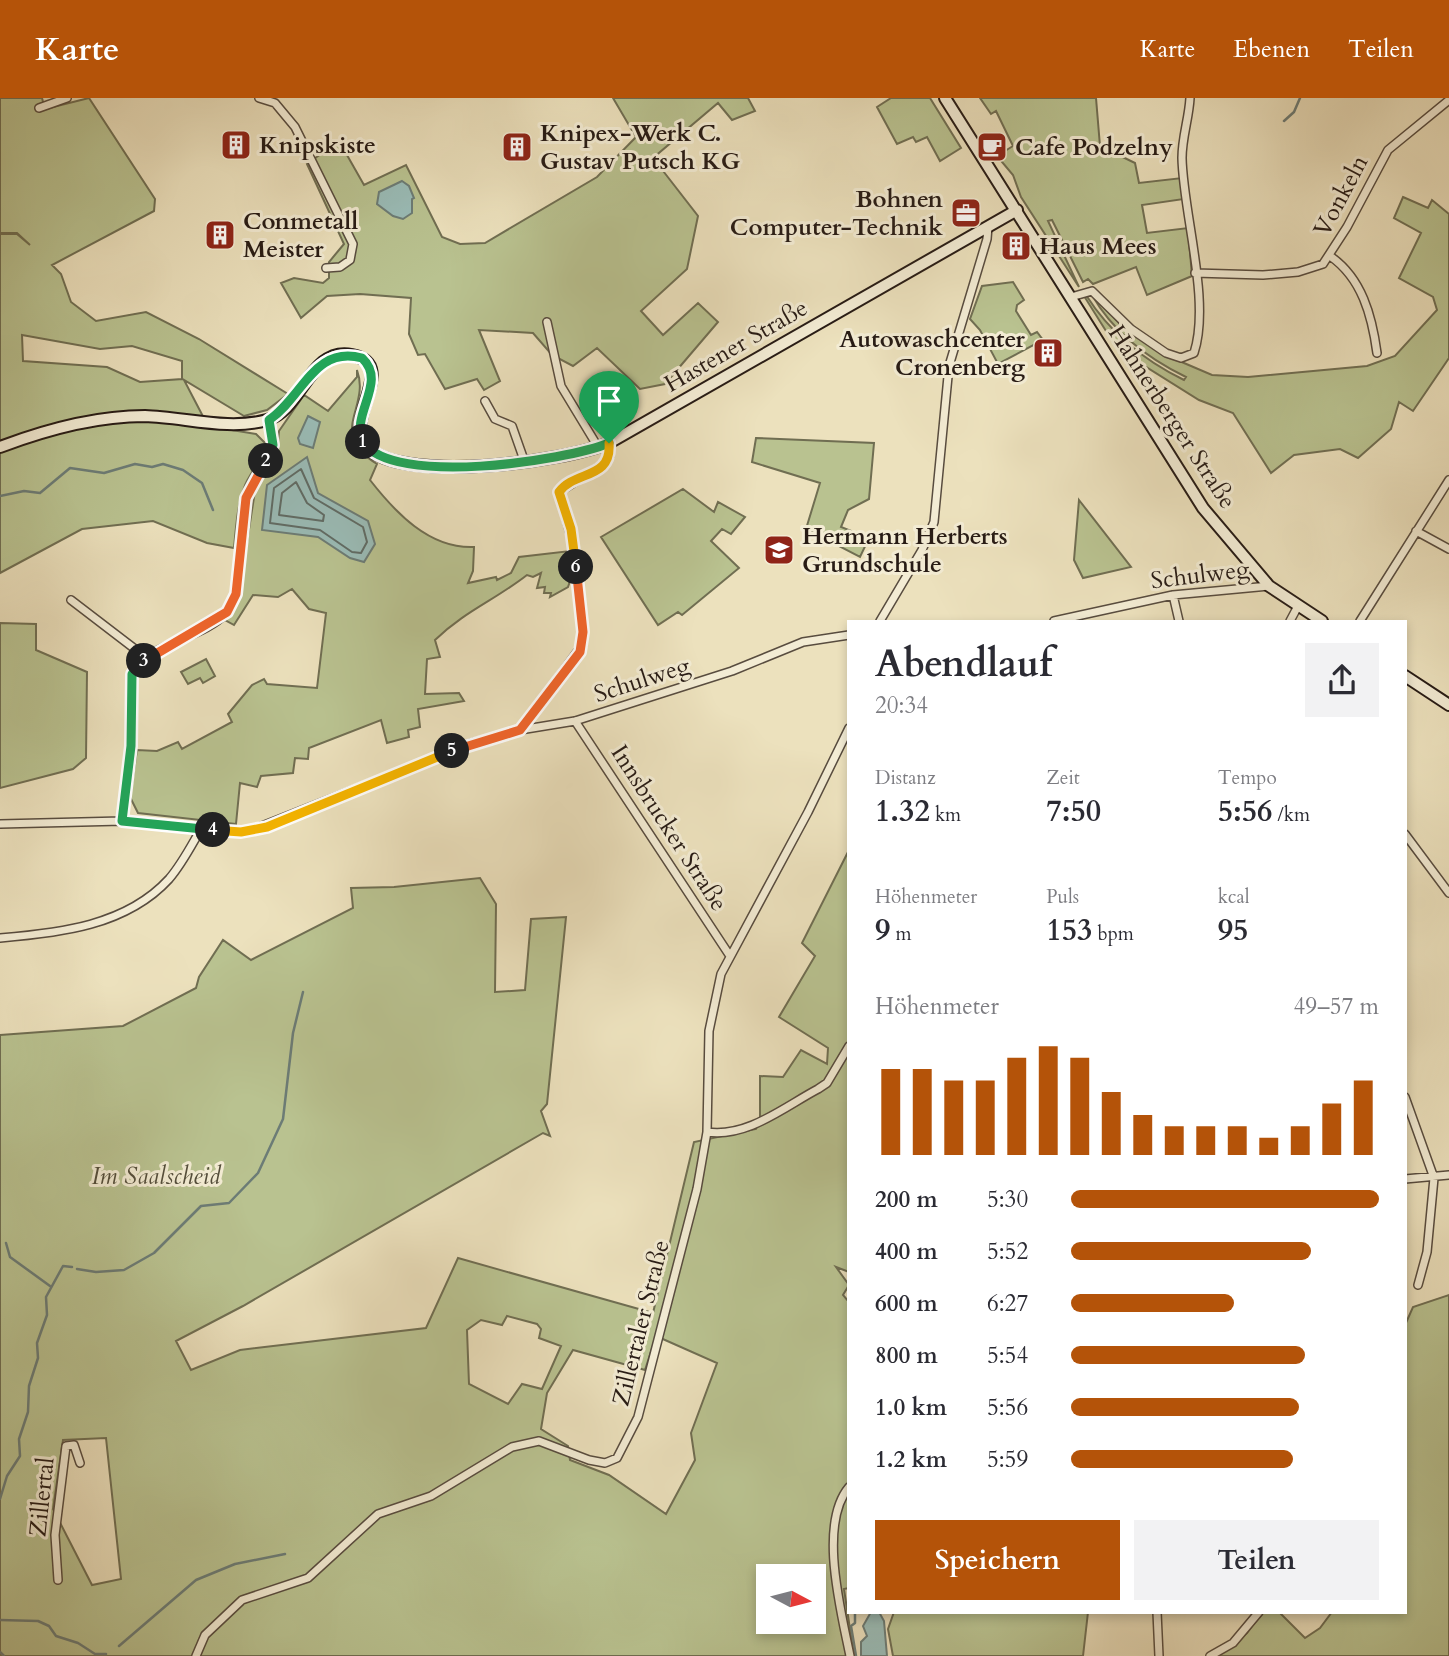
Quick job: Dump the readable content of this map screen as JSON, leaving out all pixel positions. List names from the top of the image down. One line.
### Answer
{"streets":{"main road":["Hastener Straße","Hahnerberger Straße"],"street":["Vonkeln","Schulweg","Innsbrucker Straße","Zillertaler Straße","Zillertal"]},"crossings":[["Hastener Straße","Hahnerberger Straße"],["Hahnerberger Straße","Schulweg"],["Schulweg","Innsbrucker Straße"],["Innsbrucker Straße","Zillertaler Straße"]],"parks":["Im Saalscheid"],"places":{"building":["Knipskiste","Knipex-Werk C. Gustav Putsch KG","Conmetall Meister","Haus Mees","Autowaschcenter Cronenberg"],"cafe":["Cafe Podzelny"],"office":["Bohnen Computer-Technik"],"school or university":["Hermann Herberts Grundschule"]},"north":"right","page":{"header":"Karte","nav":["Karte","Ebenen","Teilen"],"pins":["1","2","6","3","5","4"],"heading":["Abendlauf","20:34"],"stats":[["Distanz","1.32 km"],["Zeit","7:50"],["Tempo","5:56 /km"],["Höhenmeter","9 m"],["Puls","153 bpm"],["kcal","95"]],"chart":["Höhenmeter","49–57 m"],"list":[{"name":"200 m","note":"5:30"},{"name":"400 m","note":"5:52"},{"name":"600 m","note":"6:27"},{"name":"800 m","note":"5:54"},{"name":"1.0 km","note":"5:56"},{"name":"1.2 km","note":"5:59"}],"buttons":["Speichern","Teilen"]}}
